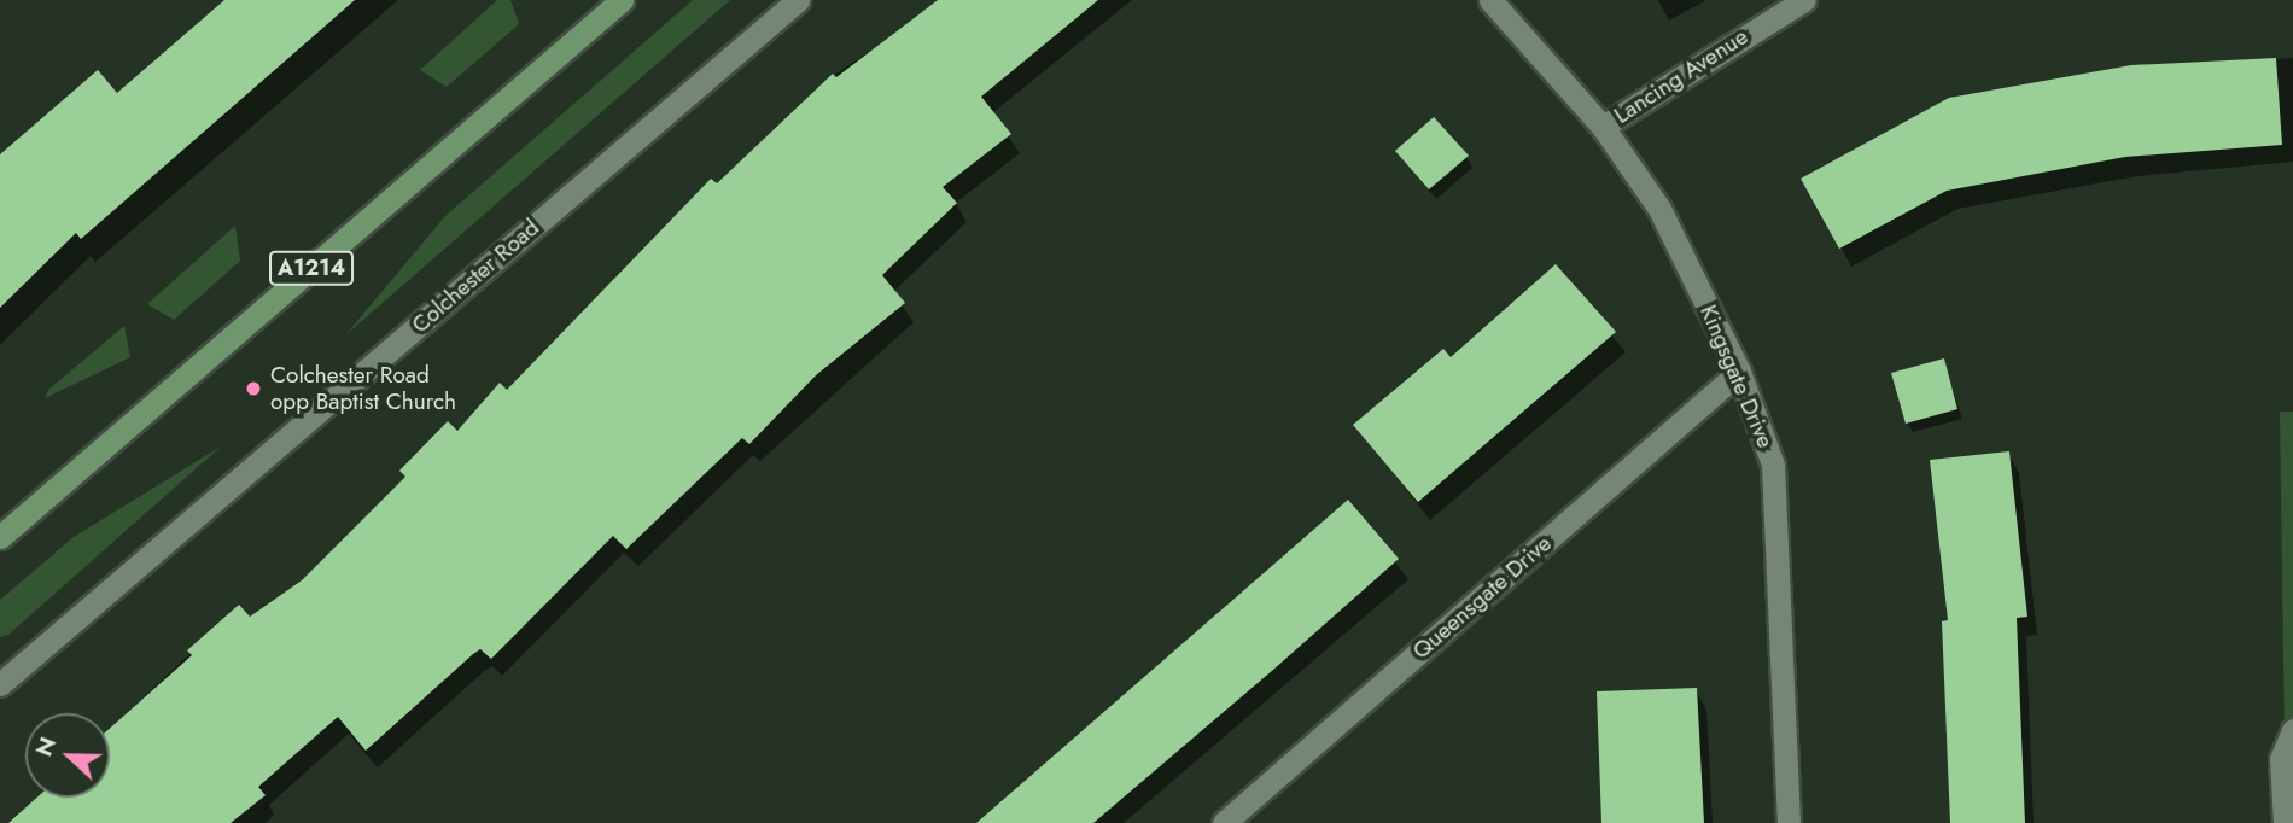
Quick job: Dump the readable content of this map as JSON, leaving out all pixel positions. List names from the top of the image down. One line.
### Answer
{"streets":{"main road":["A1214"],"street":["Lancing Avenue","Colchester Road","Kingsgate Drive","Queensgate Drive"]},"crossings":[["Lancing Avenue","Kingsgate Drive"],["Kingsgate Drive","Queensgate Drive"]],"places":["Colchester Road opp Baptist Church"],"north":"left"}
